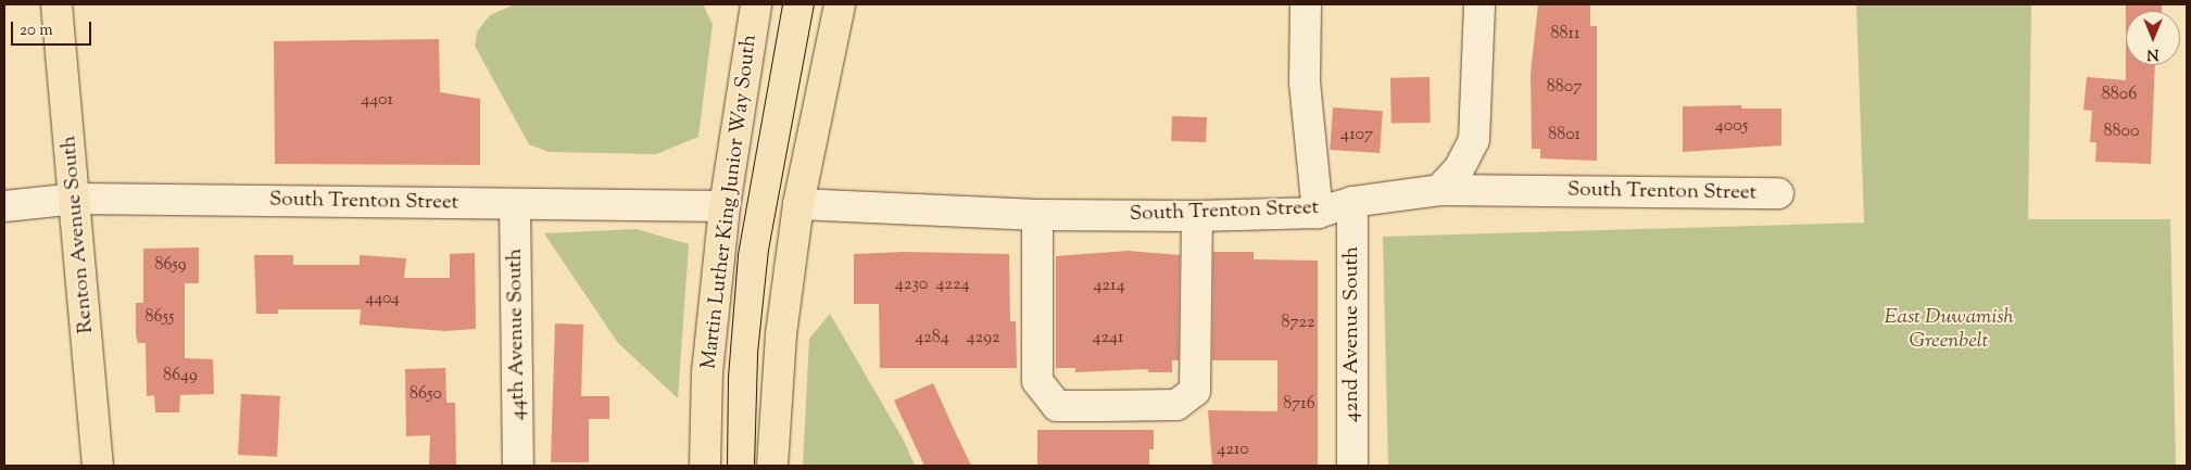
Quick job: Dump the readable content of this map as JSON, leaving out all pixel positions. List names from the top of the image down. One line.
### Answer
{"streets":{"main road":["Martin Luther King Junior Way South","Renton Avenue South"],"street":["South Trenton Street","44th Avenue South","42nd Avenue South"]},"crossings":[["South Trenton Street","Martin Luther King Junior Way South"],["South Trenton Street","Renton Avenue South"],["South Trenton Street","44th Avenue South"],["South Trenton Street","42nd Avenue South"]],"parks":["East Duwamish Greenbelt"],"house_numbers":["8811","8807","8806","4401","4005","8800","4107","8801","8659","4230","4224","4214","4404","8655","8722","4284","4292","4241","8649","8650","8716","4210"],"scale_bar":"20 m","north":"bottom"}
